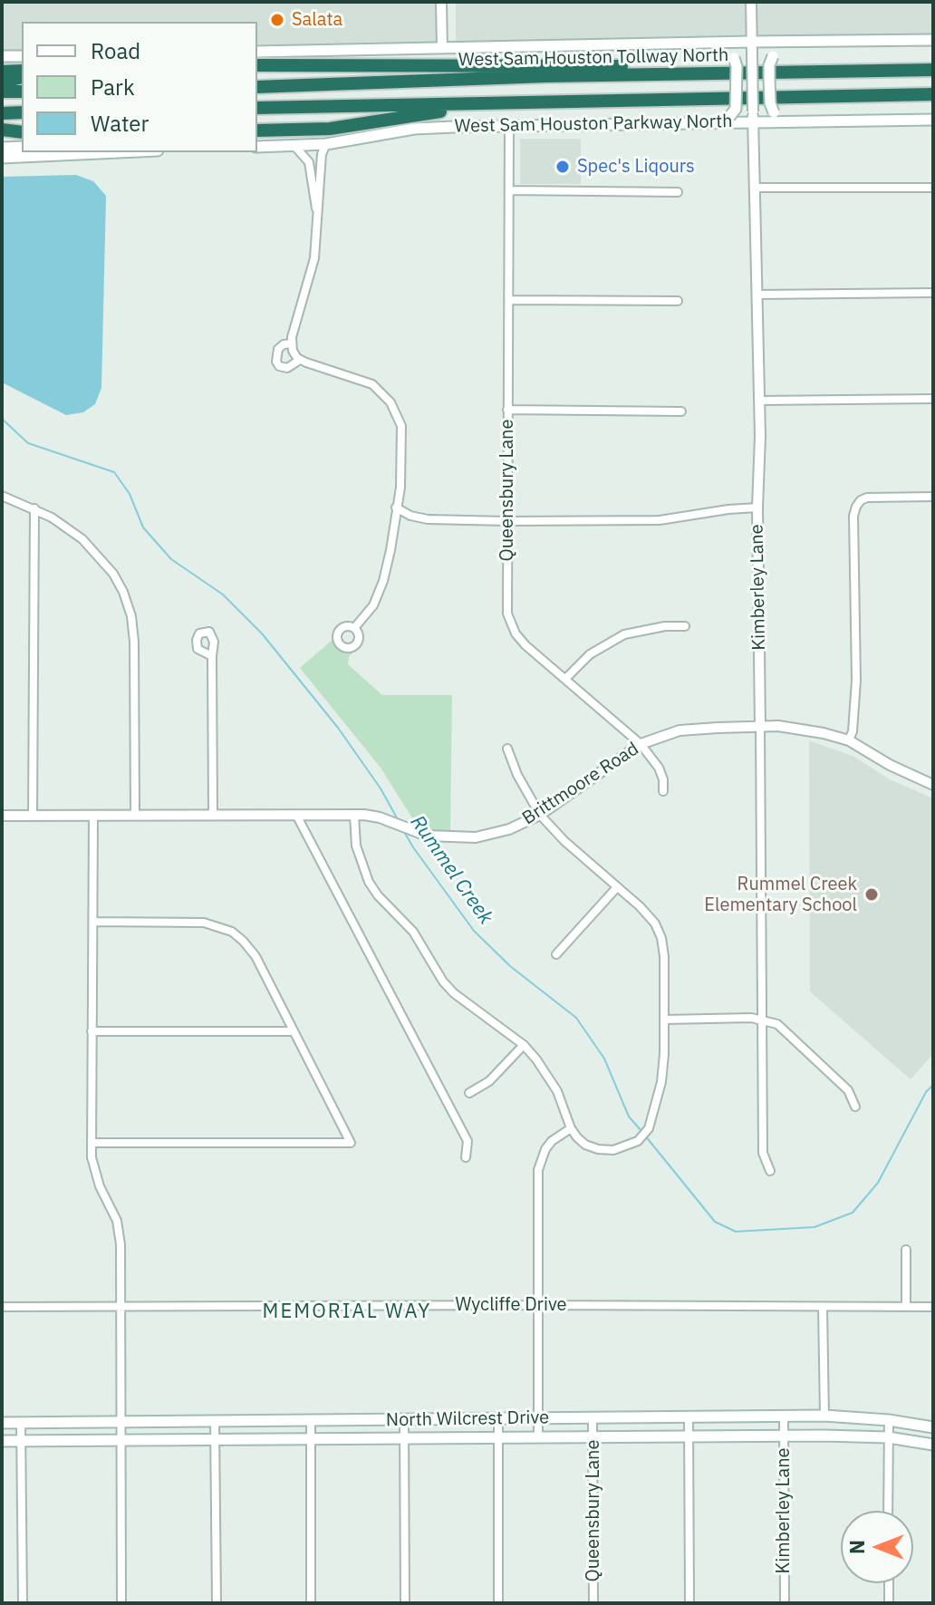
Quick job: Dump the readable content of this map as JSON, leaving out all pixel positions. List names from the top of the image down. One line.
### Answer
{"streets":{"highway":["West Sam Houston Tollway North"],"main road":["West Sam Houston Parkway North","North Wilcrest Drive"],"street":["Queensbury Lane","Kimberley Lane","Brittmoore Road","Wycliffe Drive"]},"crossings":[["West Sam Houston Parkway North","Queensbury Lane"],["West Sam Houston Parkway North","Kimberley Lane"],["Queensbury Lane","Brittmoore Road"],["Queensbury Lane","North Wilcrest Drive"],["Kimberley Lane","Brittmoore Road"],["Kimberley Lane","North Wilcrest Drive"]],"districts":["MEMORIAL WAY"],"water":["Rummel Creek"],"places":["Salata","Spec's Liqours","Rummel Creek Elementary School"],"legend":["Road","Park","Water"],"north":"left"}
